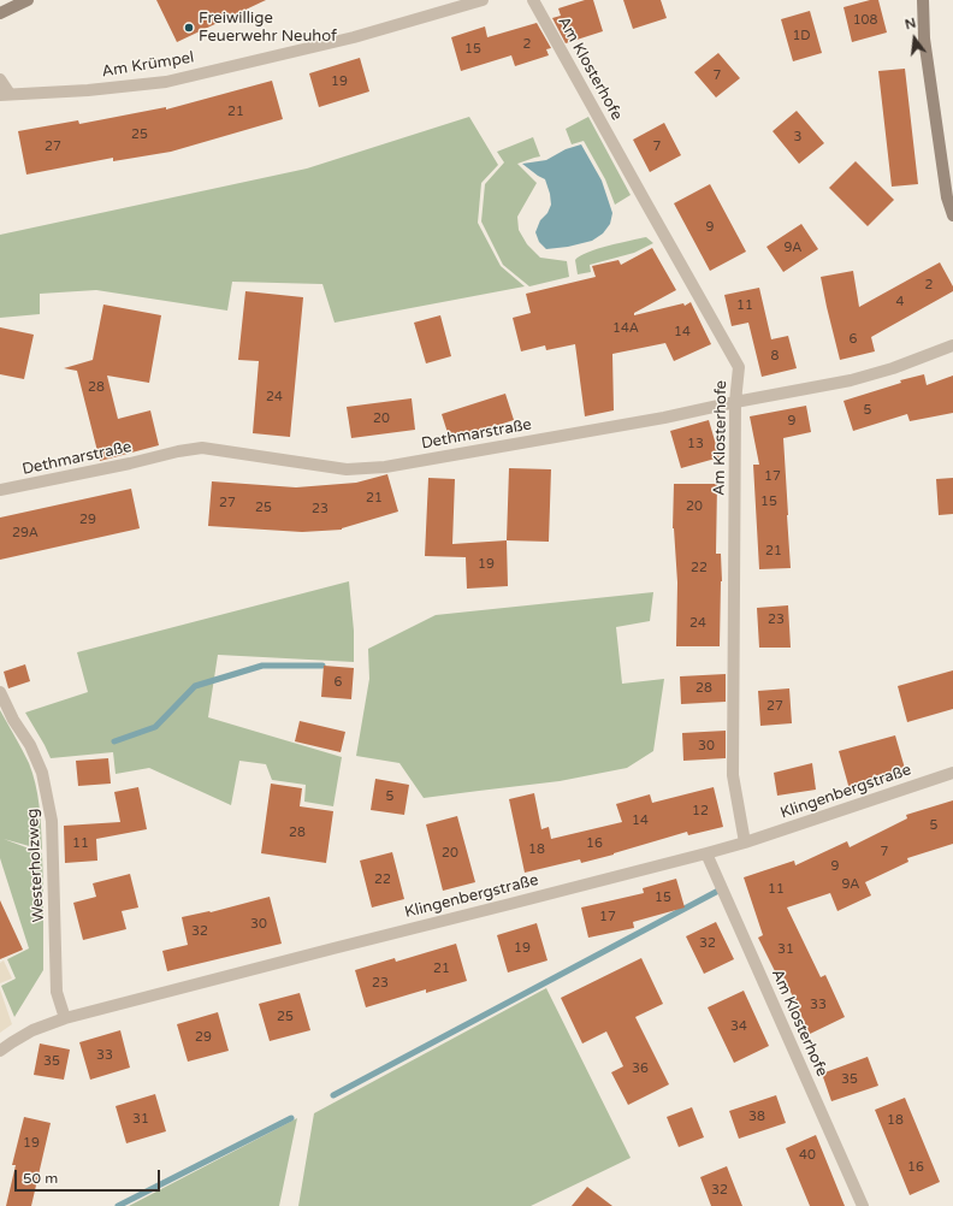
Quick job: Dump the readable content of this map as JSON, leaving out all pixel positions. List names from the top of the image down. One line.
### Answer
{"streets":{"street":["Am Krümpel","Am Klosterhofe","Dethmarstraße","Klingenbergstraße","Westerholzweg"]},"crossings":[["Am Klosterhofe","Dethmarstraße"],["Am Klosterhofe","Klingenbergstraße"],["Klingenbergstraße","Westerholzweg"]],"places":["Freiwillige Feuerwehr Neuhof"],"house_numbers":["108","1D","2","15","7","19","21","25","3","27","7","9","9A","2","4","11","14A","14","6","8","28","24","5","20","9","13","17","21","15","27","20","25","23","29","29A","21","19","22","23","24","6","28","27","30","5","12","14","5","28","11","16","18","7","20","9","22","9A","11","15","17","30","32","32","19","31","21","23","33","25","34","29","33","35","36","35","38","31","18","19","40","16","32"],"scale_bar":"50 m","north":"top"}
